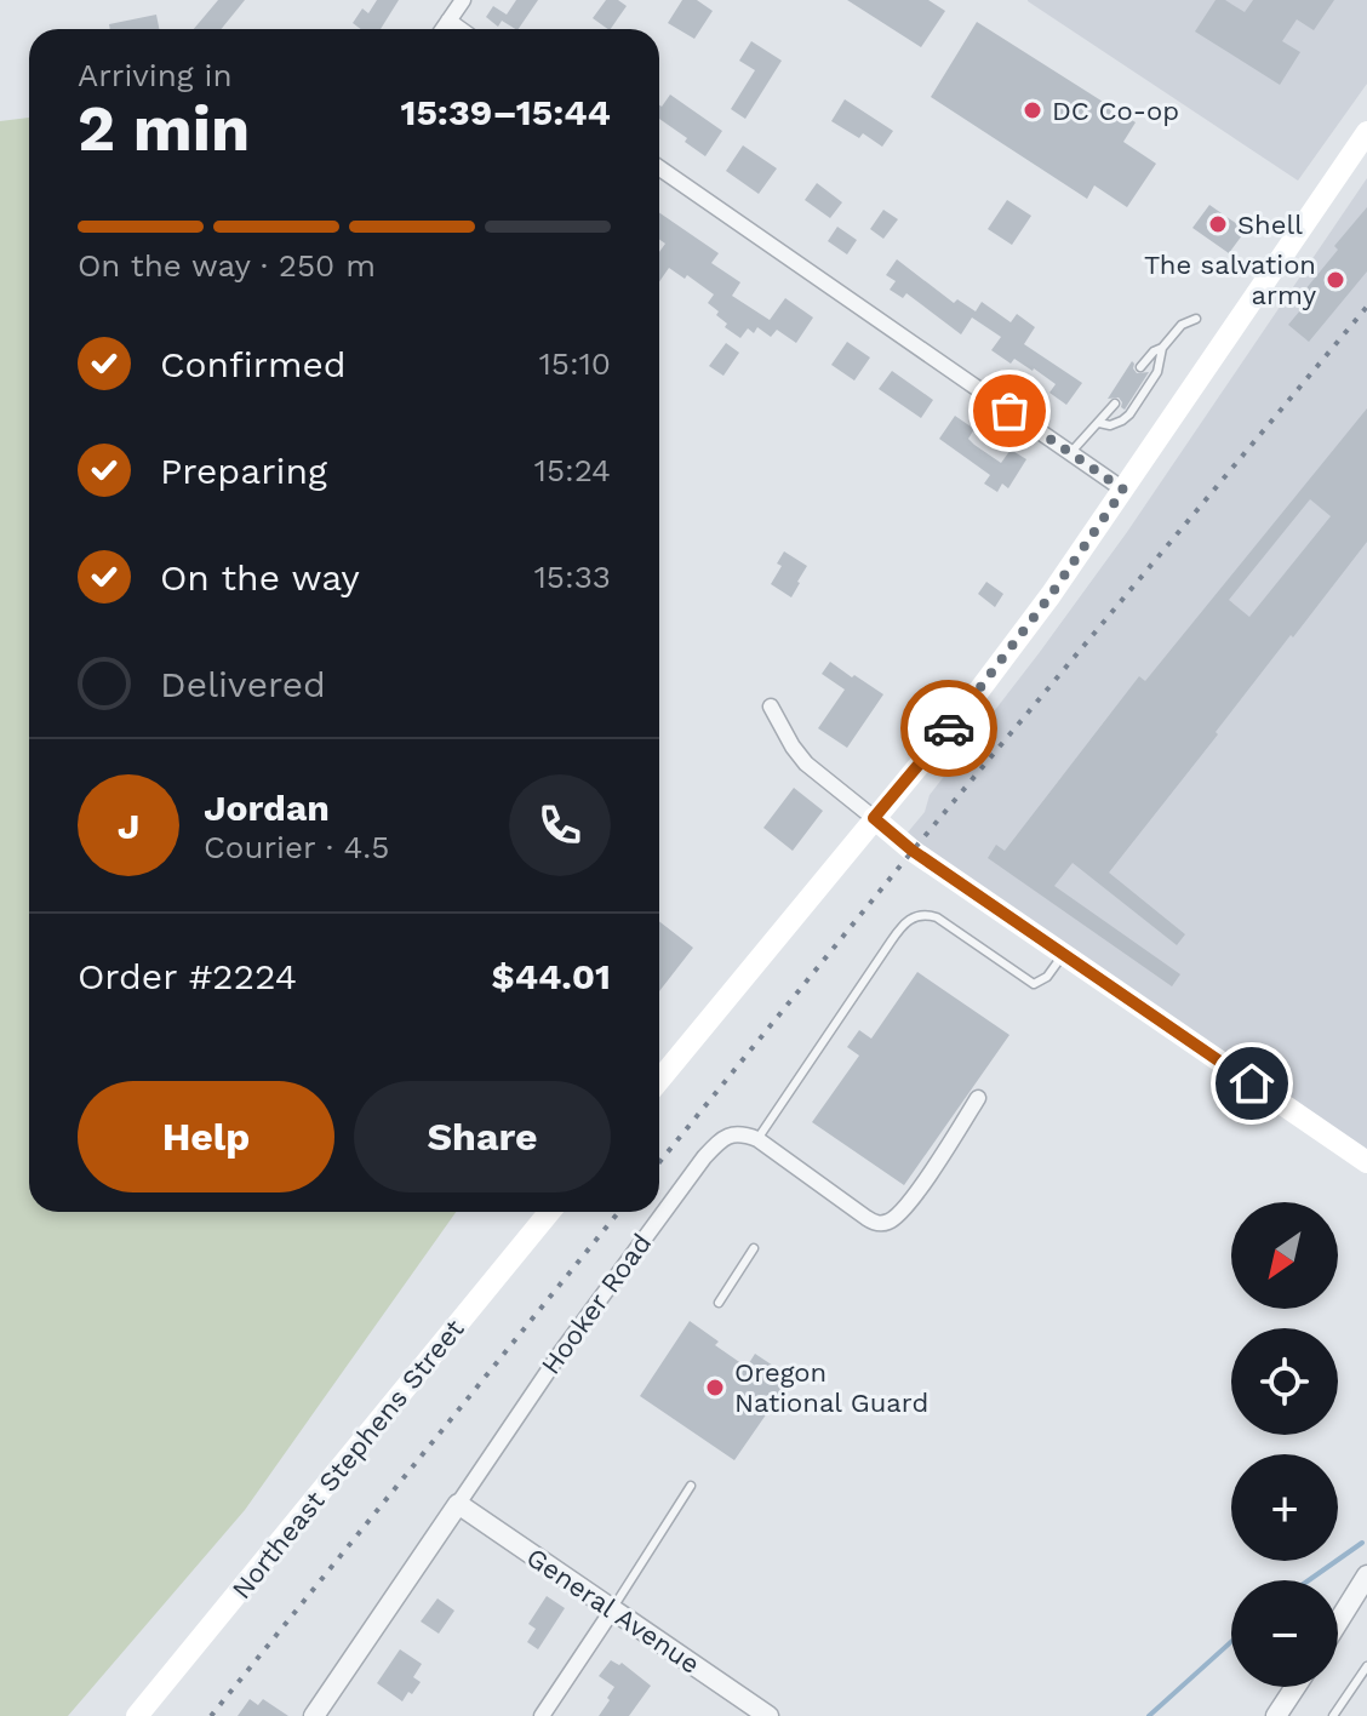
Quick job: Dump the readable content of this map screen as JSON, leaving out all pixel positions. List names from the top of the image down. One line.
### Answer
{"streets":{"main road":["Northeast Stephens Street"],"street":["Hooker Road","General Avenue"]},"crossings":[["Hooker Road","General Avenue"]],"places":["DC Co-op","Shell","The salvation army","Oregon National Guard"],"north":"bottom left","page":{"heading":["2 min","Arriving in","15:39–15:44"],"panel":["Jordan","Courier · 4.5","Order #2224","$44.01"],"bar":"On the way · 250 m","list":[["Confirmed","15:10"],["Preparing","15:24"],["On the way","15:33"],"Delivered"],"round":"J","buttons":["Help","Share"],"map_buttons":["+","−"]}}
